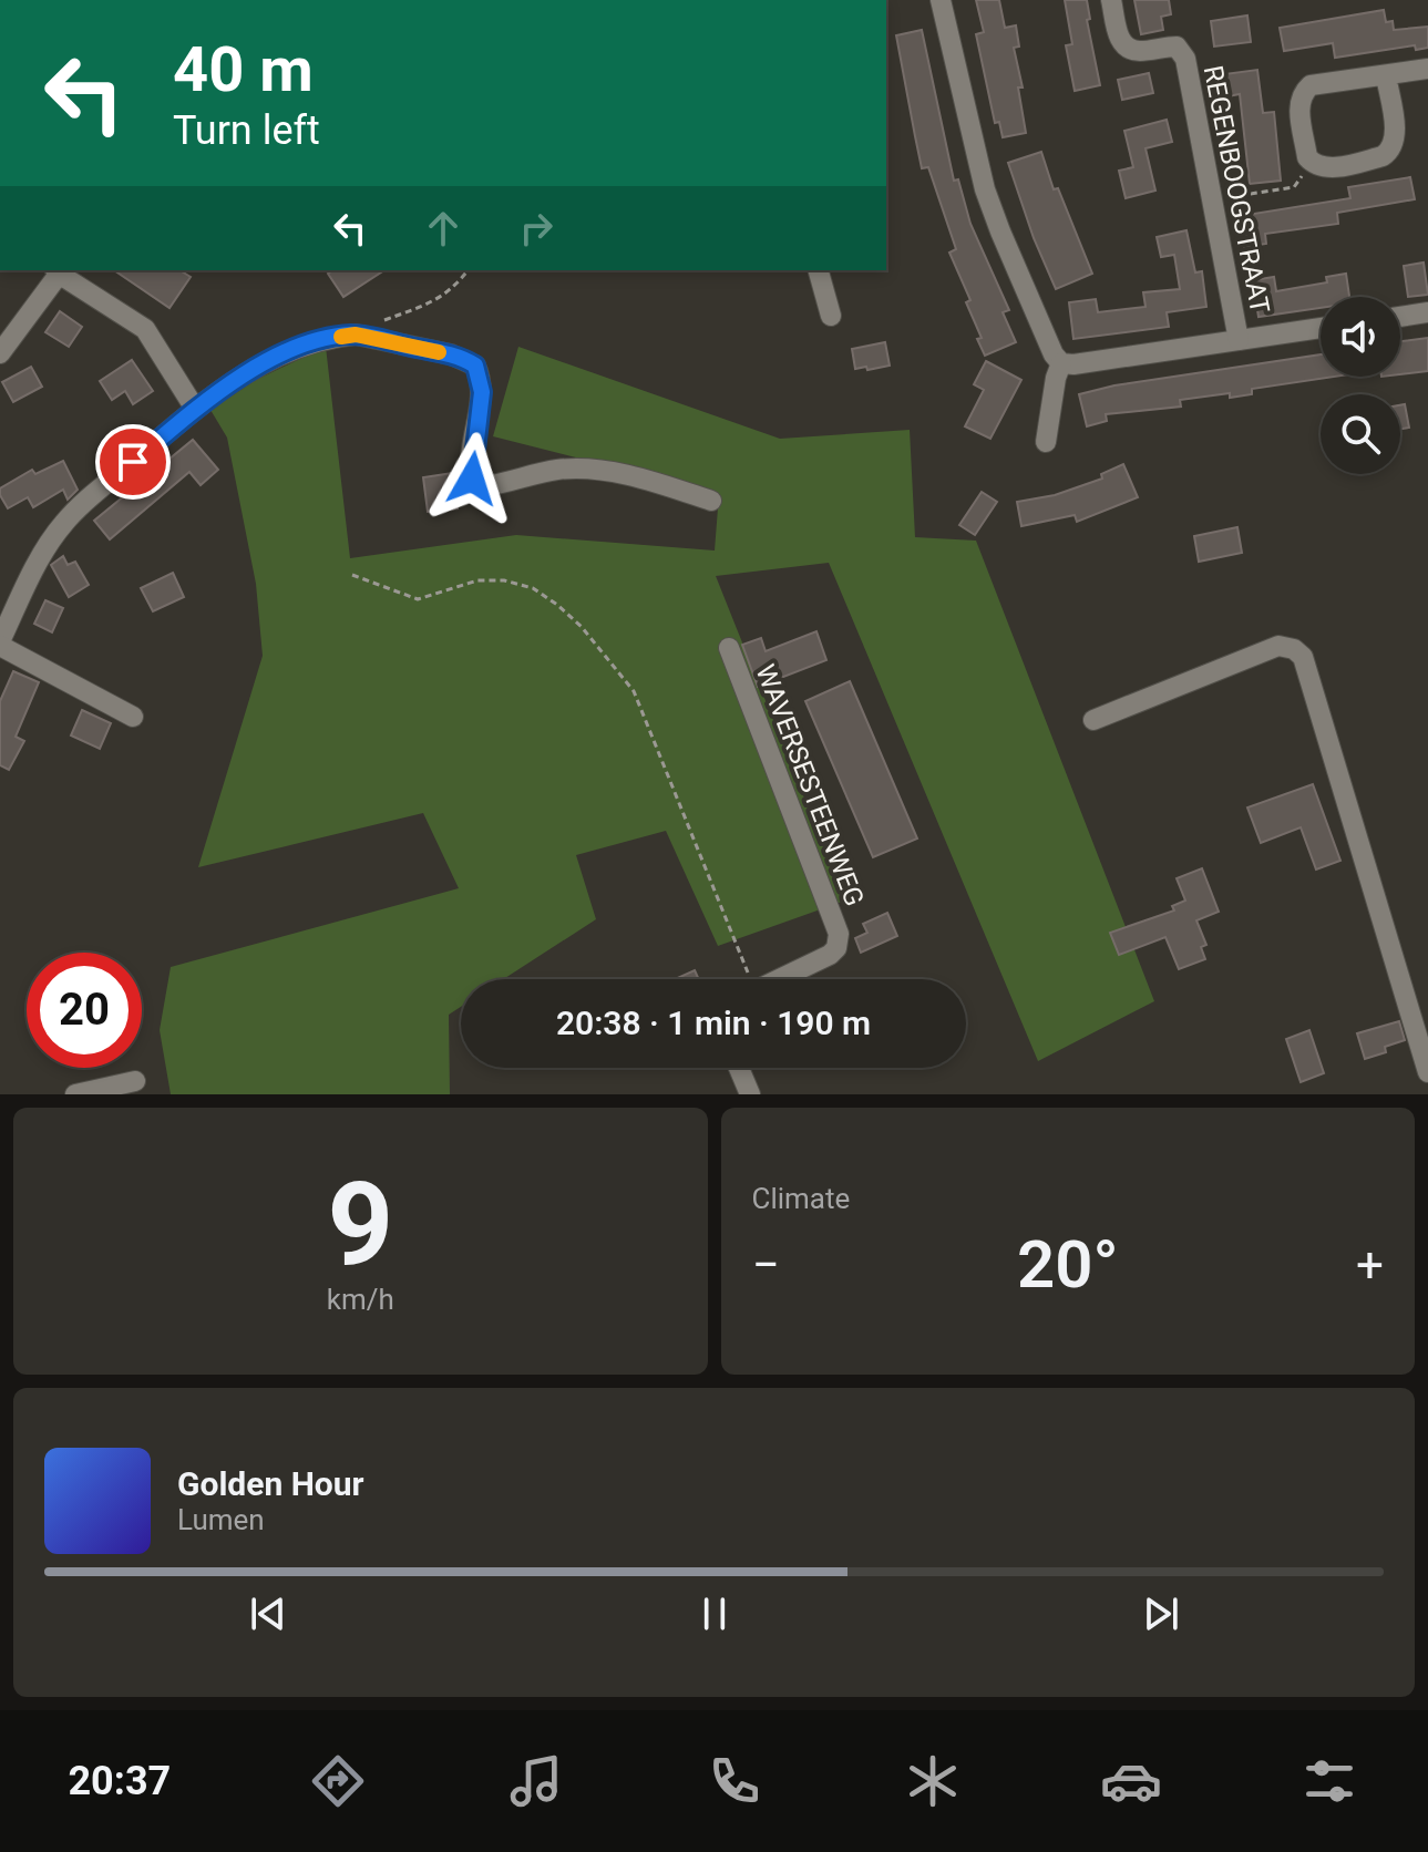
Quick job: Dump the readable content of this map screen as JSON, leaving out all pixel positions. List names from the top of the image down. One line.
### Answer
{"streets":{"street":["REGENBOOGSTRAAT","WAVERSESTEENWEG"]},"page":{"turn":["40 m","Turn left"],"limit":"20","trip":"20:38 · 1 min · 190 m","tile":[["9","km/h"],"Climate"],"heat":["−","20°","+"],"song":["Golden Hour","Lumen"],"tabs":"20:37"}}
